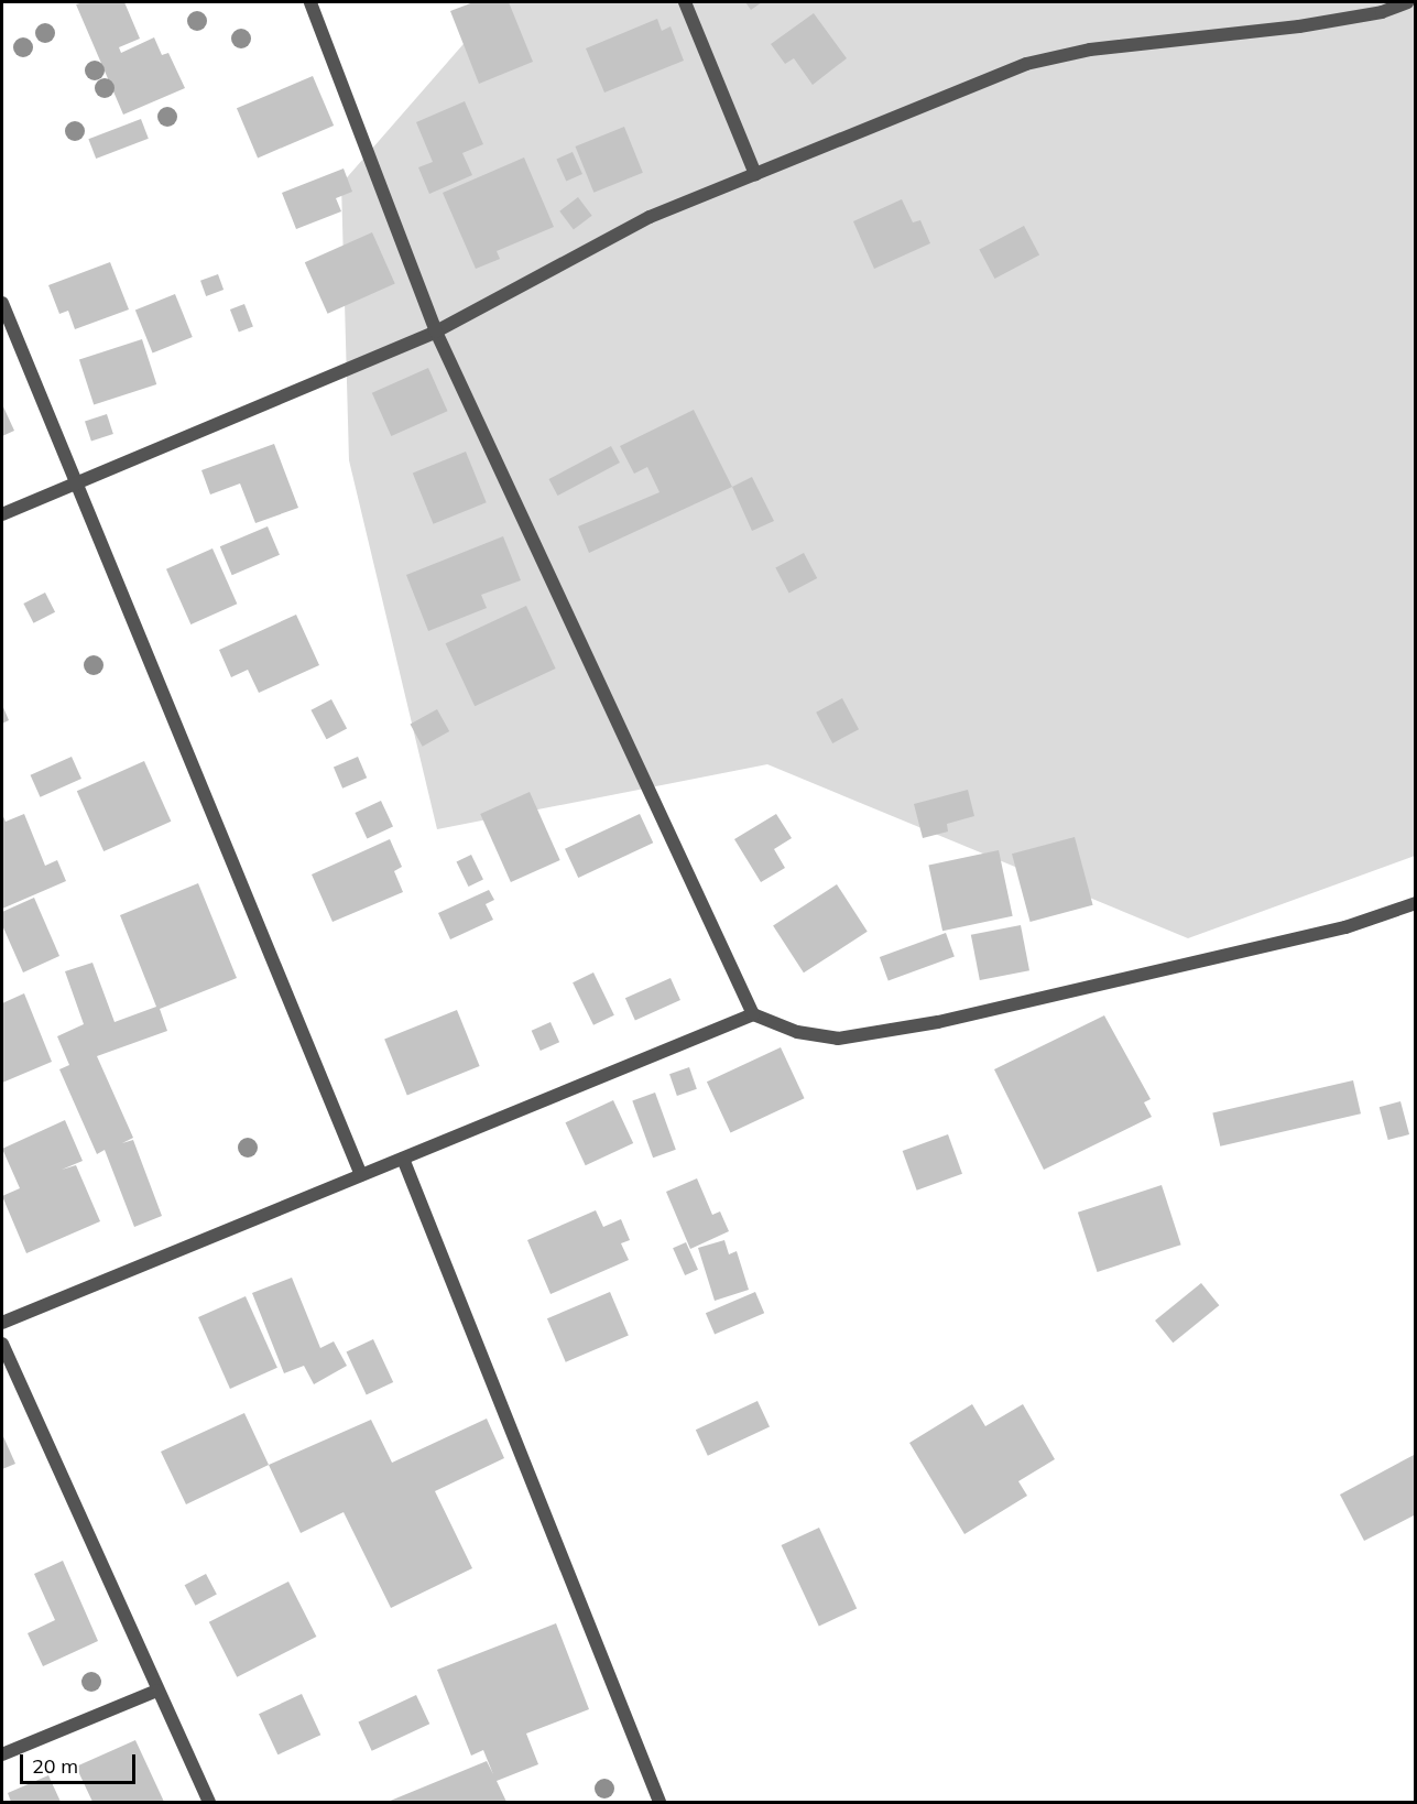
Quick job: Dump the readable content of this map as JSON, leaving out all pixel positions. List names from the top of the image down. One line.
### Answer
{"scale_bar":"20 m"}
